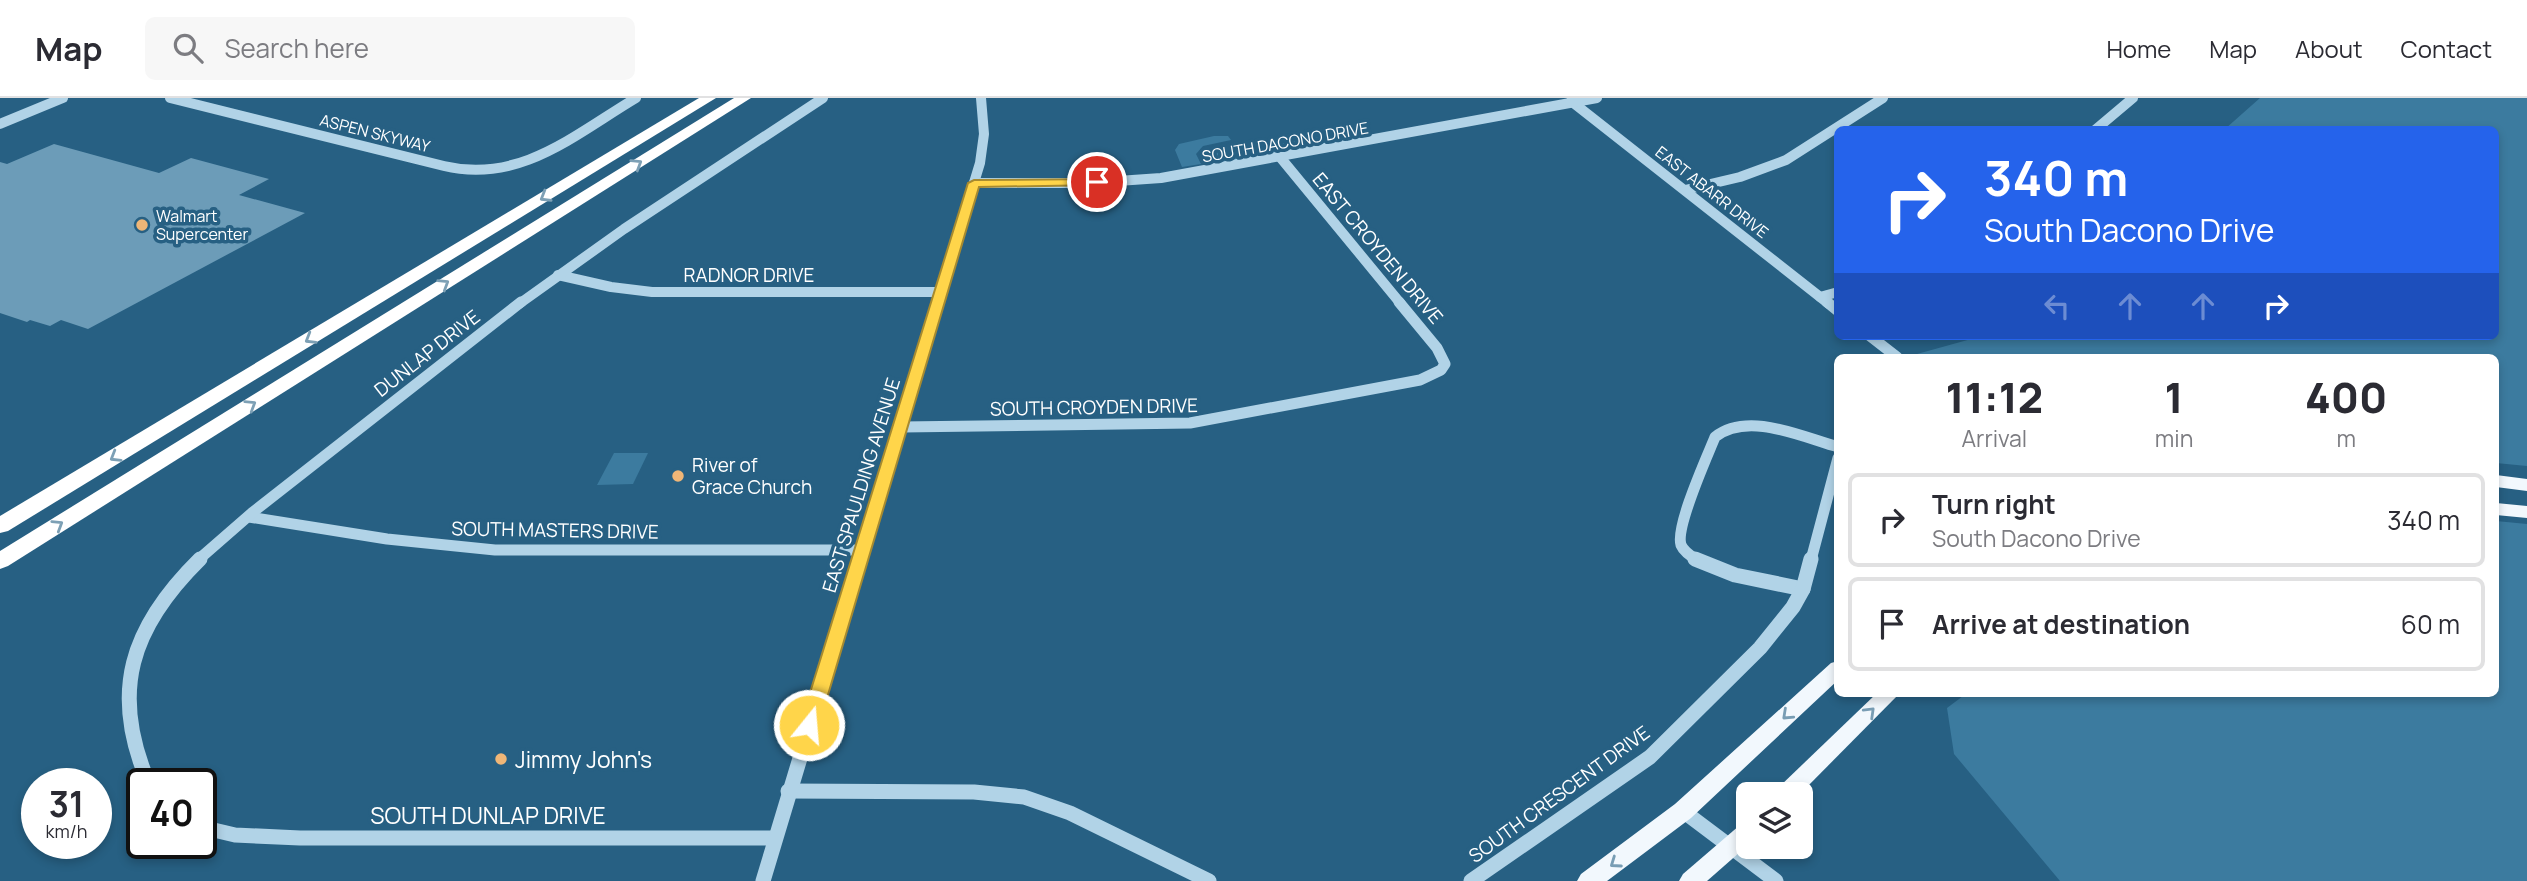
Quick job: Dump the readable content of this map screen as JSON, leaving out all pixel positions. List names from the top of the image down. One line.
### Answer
{"streets":{"street":["ASPEN SKYWAY","SOUTH DACONO DRIVE","EAST ABARR DRIVE","EAST CROYDEN DRIVE","RADNOR DRIVE","DUNLAP DRIVE","SOUTH CROYDEN DRIVE","EAST SPAULDING AVENUE","SOUTH MASTERS DRIVE","SOUTH CRESCENT DRIVE","SOUTH DUNLAP DRIVE"]},"crossings":[["SOUTH DACONO DRIVE","EAST ABARR DRIVE"],["SOUTH DACONO DRIVE","EAST CROYDEN DRIVE"],["SOUTH DACONO DRIVE","EAST SPAULDING AVENUE"],["EAST CROYDEN DRIVE","SOUTH CROYDEN DRIVE"],["RADNOR DRIVE","DUNLAP DRIVE"],["RADNOR DRIVE","EAST SPAULDING AVENUE"],["DUNLAP DRIVE","SOUTH MASTERS DRIVE"],["SOUTH CROYDEN DRIVE","EAST SPAULDING AVENUE"],["EAST SPAULDING AVENUE","SOUTH MASTERS DRIVE"],["EAST SPAULDING AVENUE","SOUTH DUNLAP DRIVE"]],"places":["Walmart Supercenter","River of Grace Church","Jimmy John's"],"page":{"header":"Map","search":"Search here","nav":["Home","Map","About","Contact"],"turn":["340 m","South Dacono Drive"],"eta":["11:12","Arrival","1","min","400","m"],"list":[{"name":"Turn right","note":"South Dacono Drive","value":"340 m"},{"name":"Arrive at destination","value":"60 m"}],"speed":"31 km/h","limit":"40"}}
